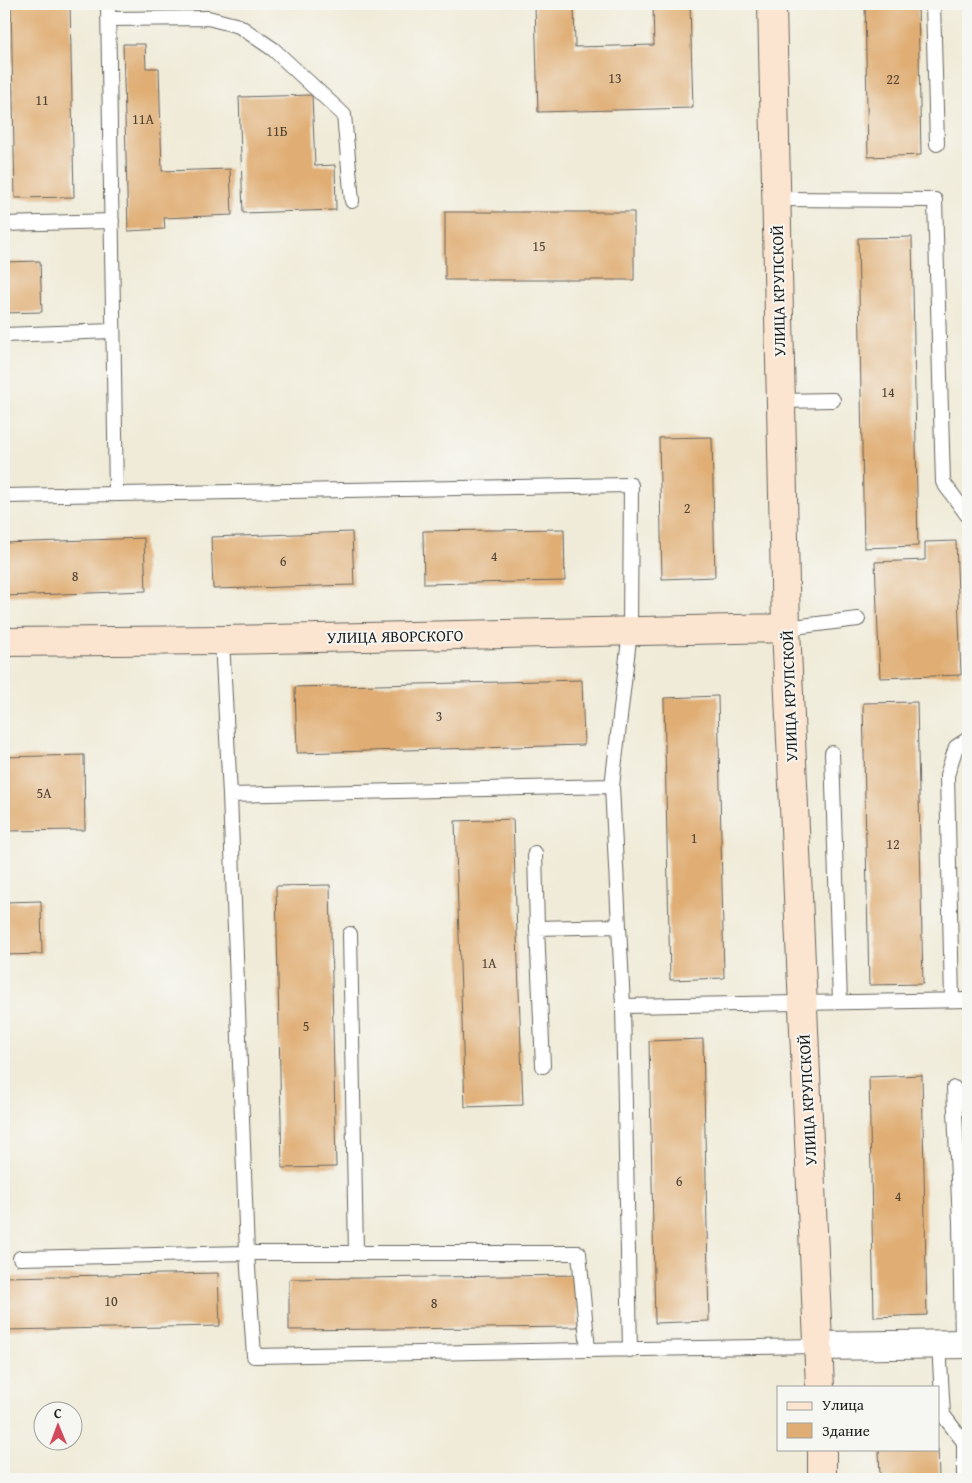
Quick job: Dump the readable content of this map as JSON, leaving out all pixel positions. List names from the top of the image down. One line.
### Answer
{"streets":{"main road":["УЛИЦА КРУПСКОЙ","УЛИЦА ЯВОРСКОГО"]},"crossings":[["УЛИЦА КРУПСКОЙ","УЛИЦА ЯВОРСКОГО"]],"house_numbers":["13","22","11","11А","11Б","15","14","2","4","6","8","3","5А","1","12","1А","5","6","4","10","8"],"legend":["Улица","Здание"],"north":"top"}
